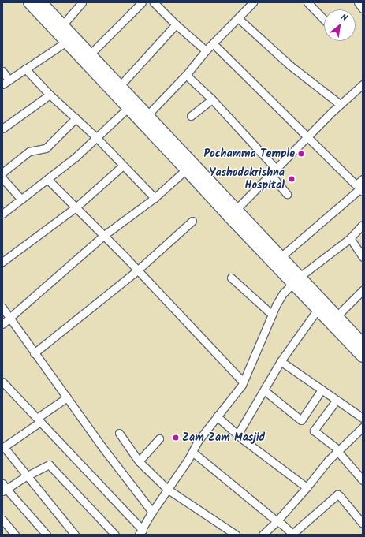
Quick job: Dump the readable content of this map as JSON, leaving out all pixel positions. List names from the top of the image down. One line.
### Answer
{"places":["Pochamma Temple","Yashodakrishna Hospital","Zam Zam Masjid"],"north":"top right"}
